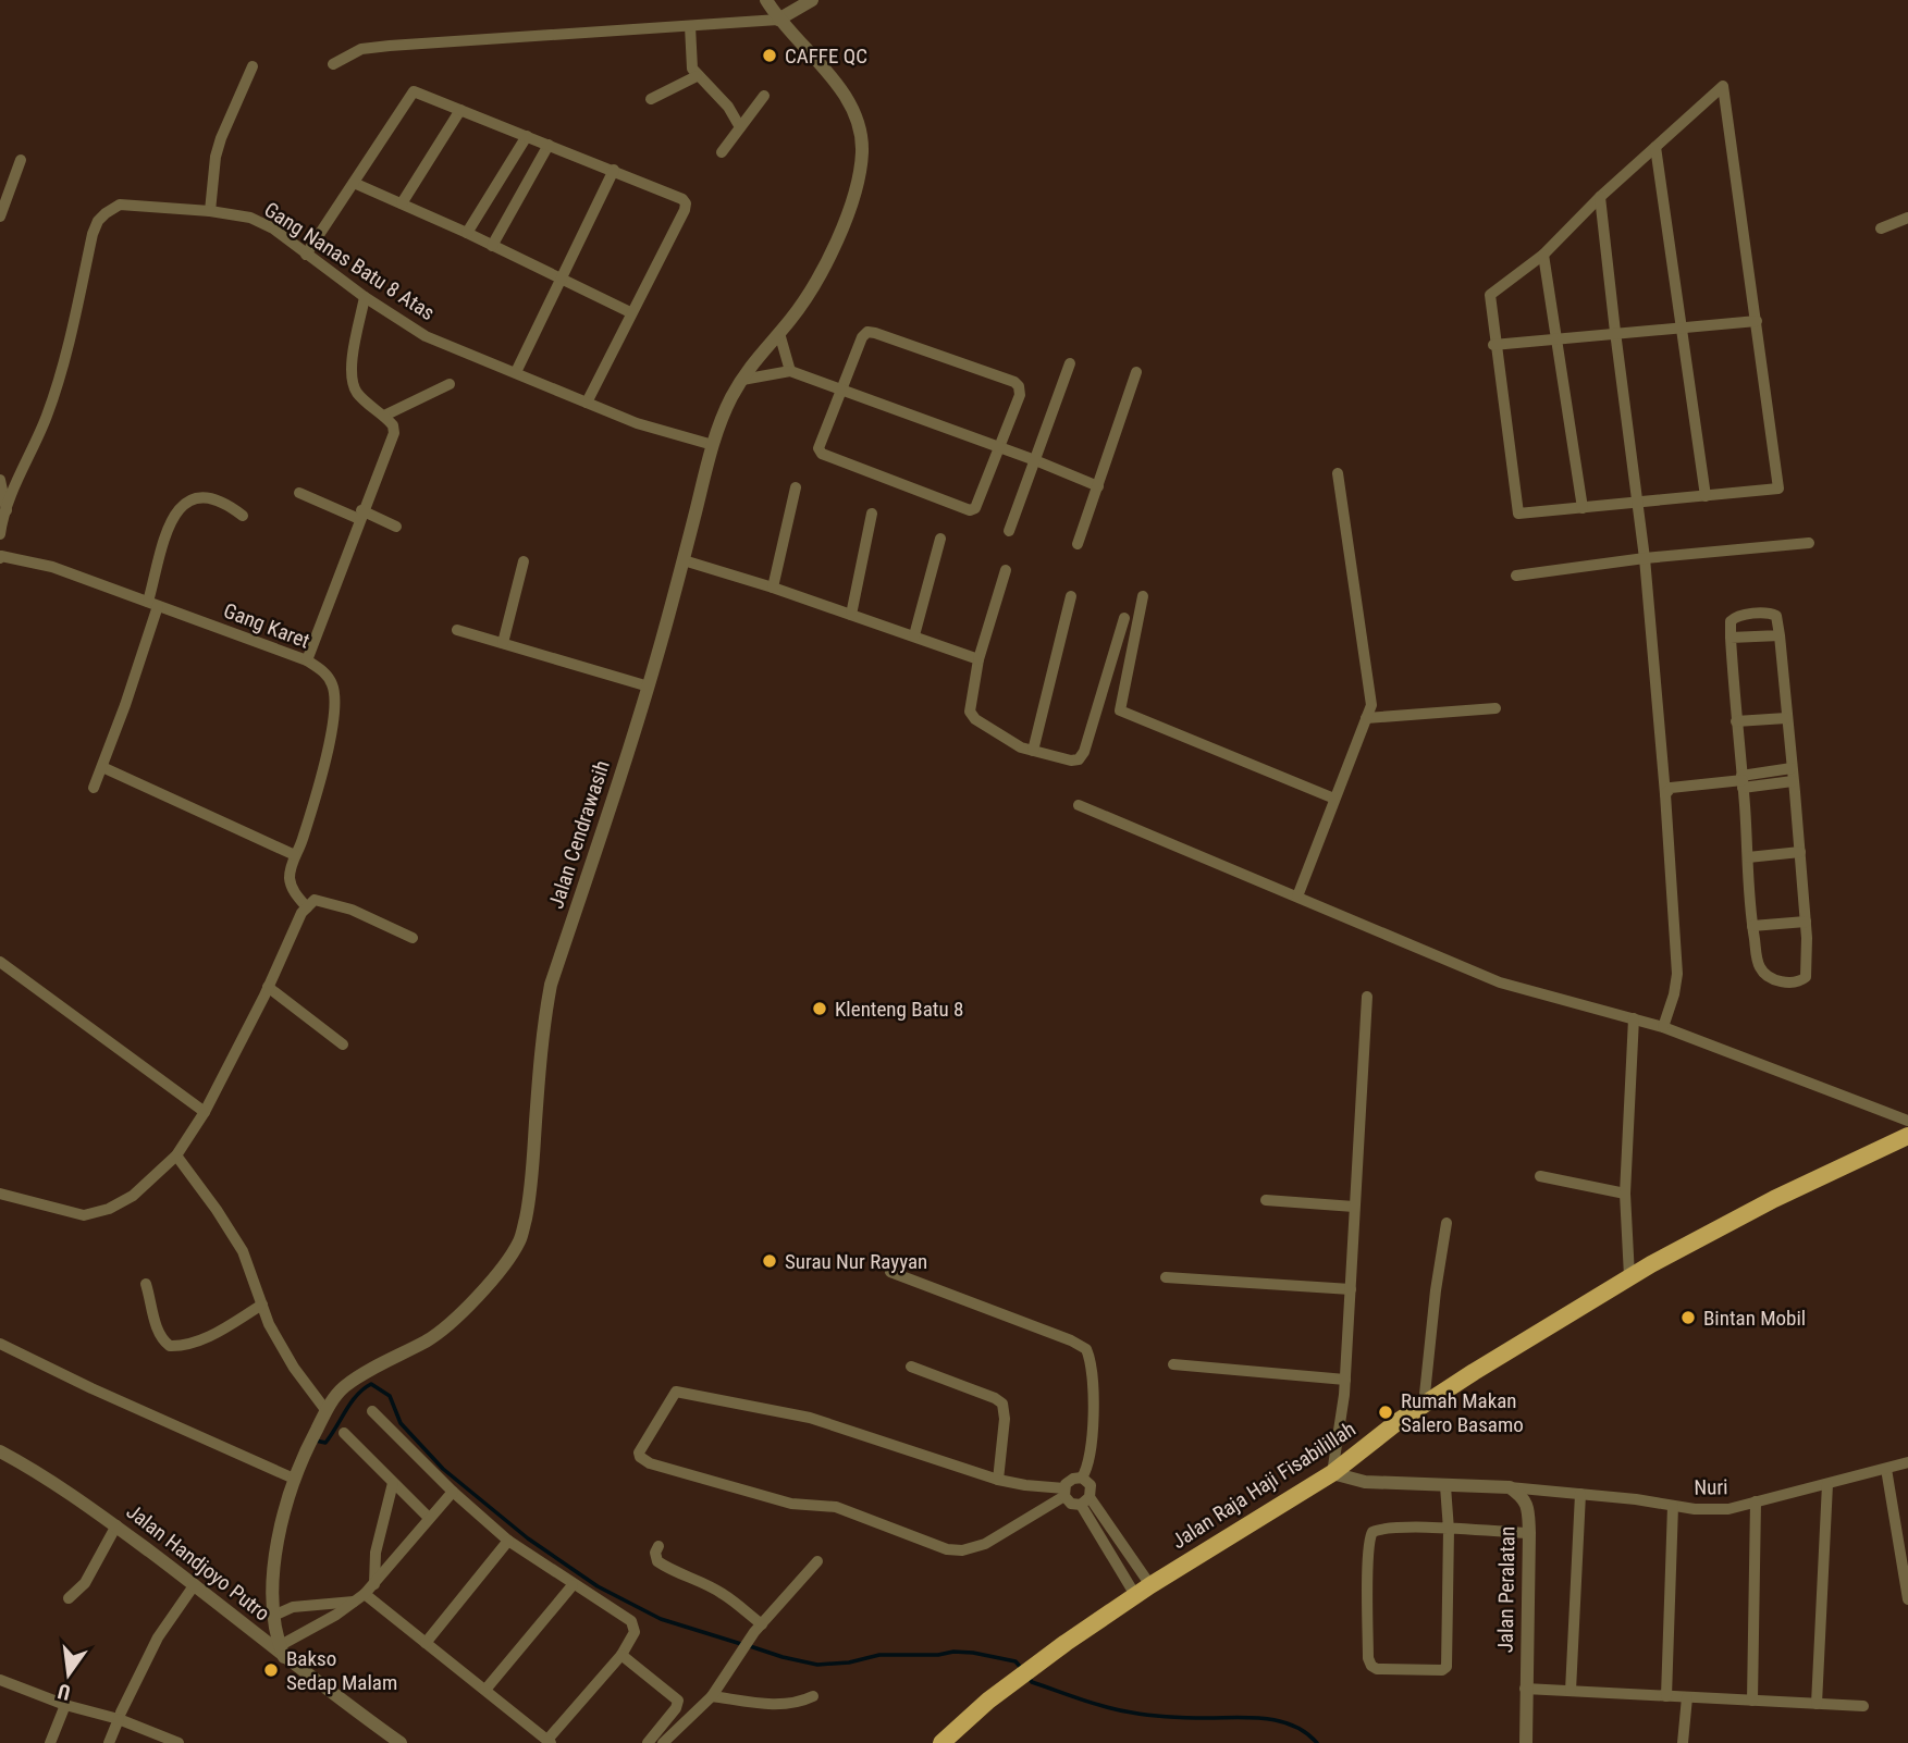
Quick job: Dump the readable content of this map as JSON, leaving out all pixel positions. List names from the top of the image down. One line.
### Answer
{"streets":{"main road":["Jalan Raja Haji Fisabilillah"],"street":["Gang Nanas Batu 8 Atas","Gang Karet","Jalan Cendrawasih","Nuri","Jalan Handjoyo Putro","Jalan Peralatan"]},"crossings":[["Gang Nanas Batu 8 Atas","Jalan Cendrawasih"],["Jalan Cendrawasih","Jalan Handjoyo Putro"],["Nuri","Jalan Peralatan"]],"places":["CAFFE QC","Klenteng Batu 8","Surau Nur Rayyan","Bintan Mobil","Rumah Makan Salero Basamo","Bakso Sedap Malam"],"north":"bottom"}
